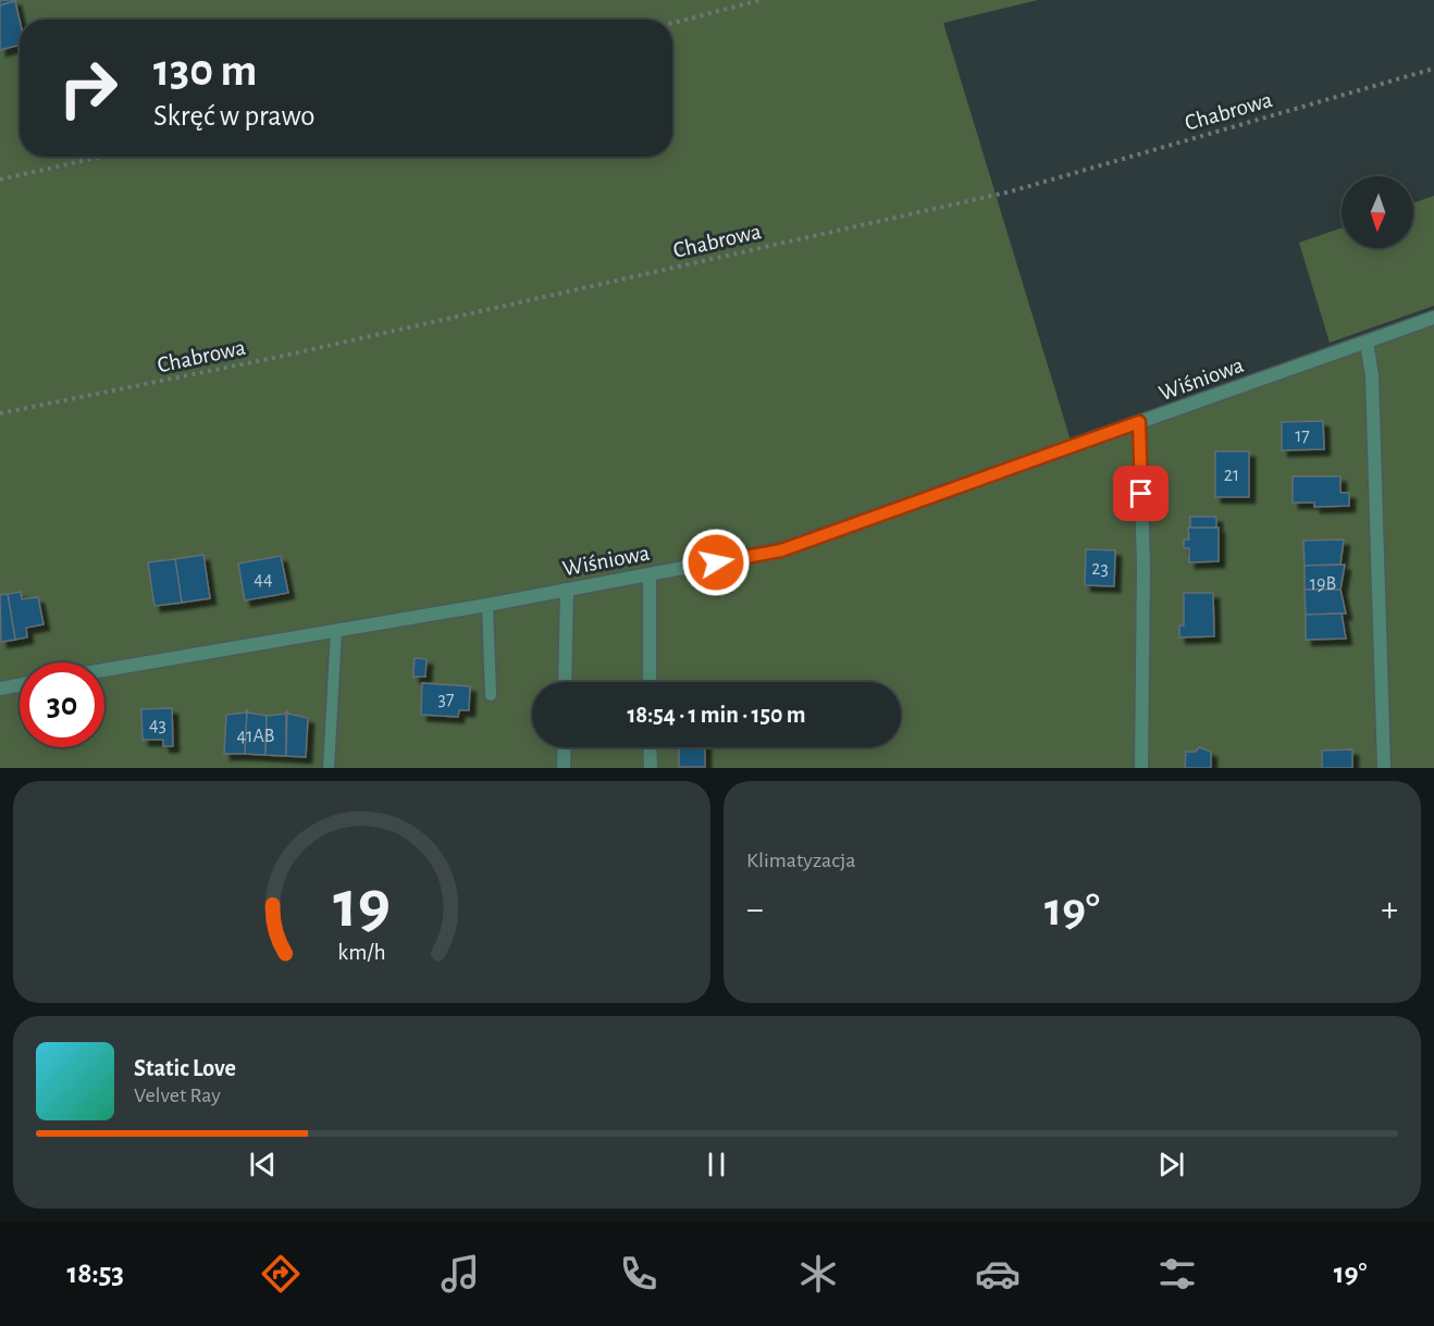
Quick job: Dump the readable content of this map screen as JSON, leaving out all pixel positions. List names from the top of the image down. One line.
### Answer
{"streets":{"street":["Wiśniowa"],"path":["Chabrowa"]},"house_numbers":["17","21","23","44","19B","37","43","41AB"],"north":"bottom","page":{"turn":["130 m","Skręć w prawo"],"limit":"30","trip":"18:54 · 1 min · 150 m","tile":"Klimatyzacja","heat":["−","19°","+"],"song":["Static Love","Velvet Ray"],"tabs":["18:53","19°"],"gauge":["19","km/h"]}}
